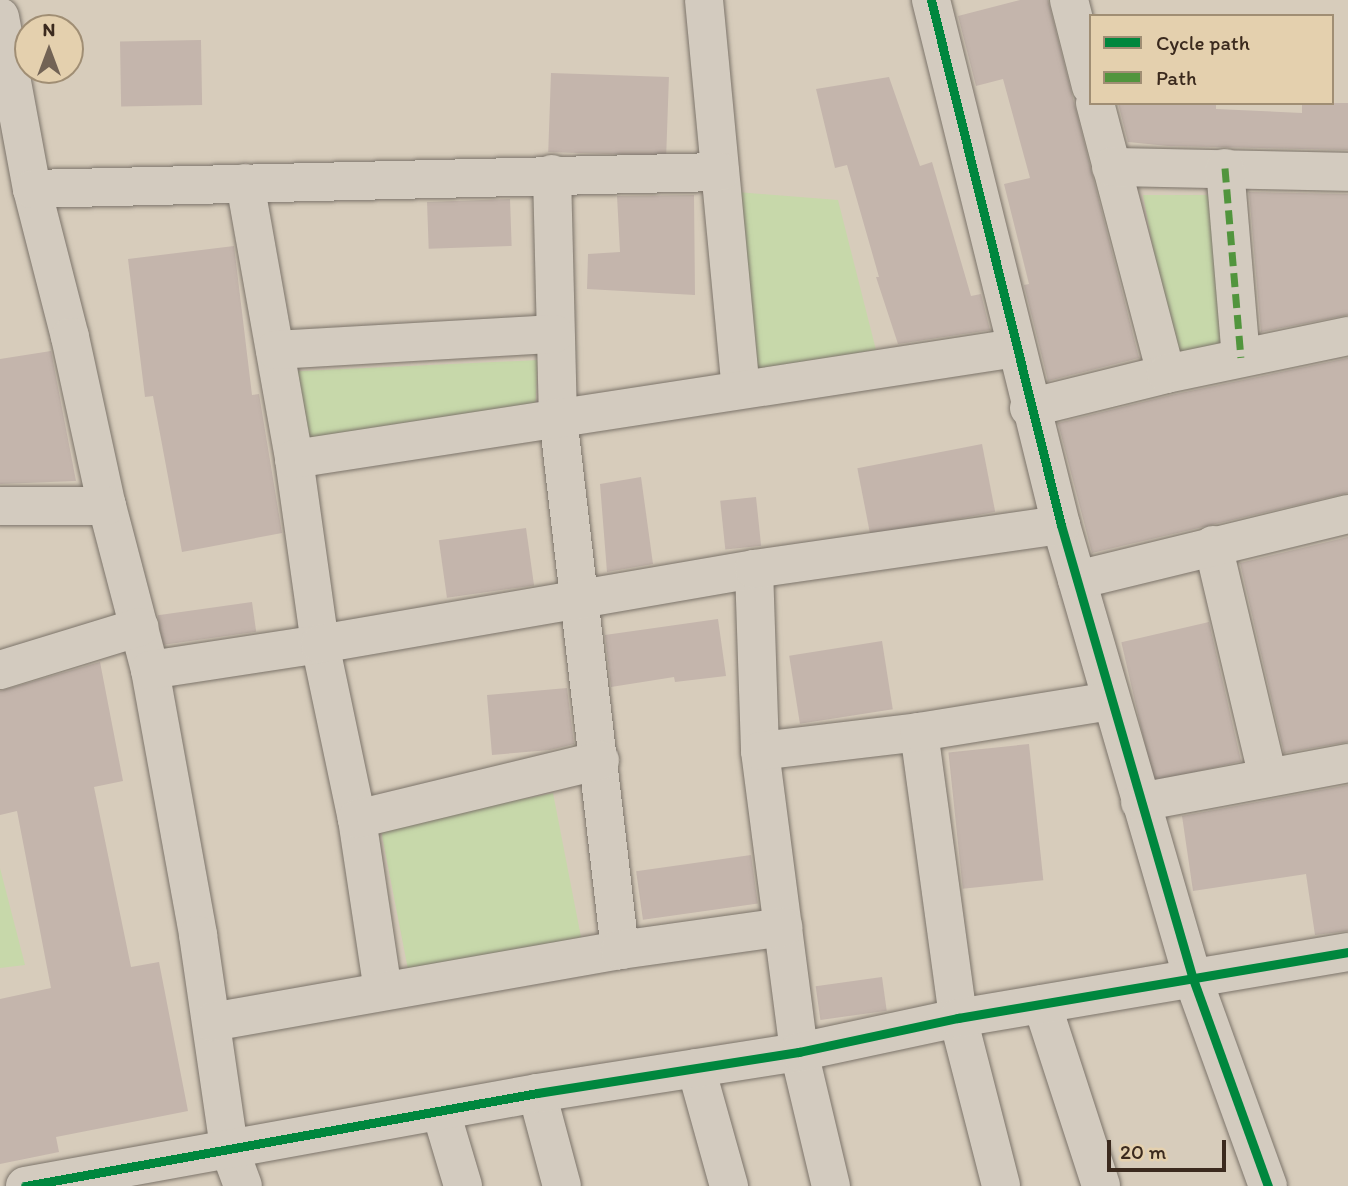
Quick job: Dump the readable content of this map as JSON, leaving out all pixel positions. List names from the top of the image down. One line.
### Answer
{"legend":["Cycle path","Path"],"scale_bar":"20 m","north":"top"}
